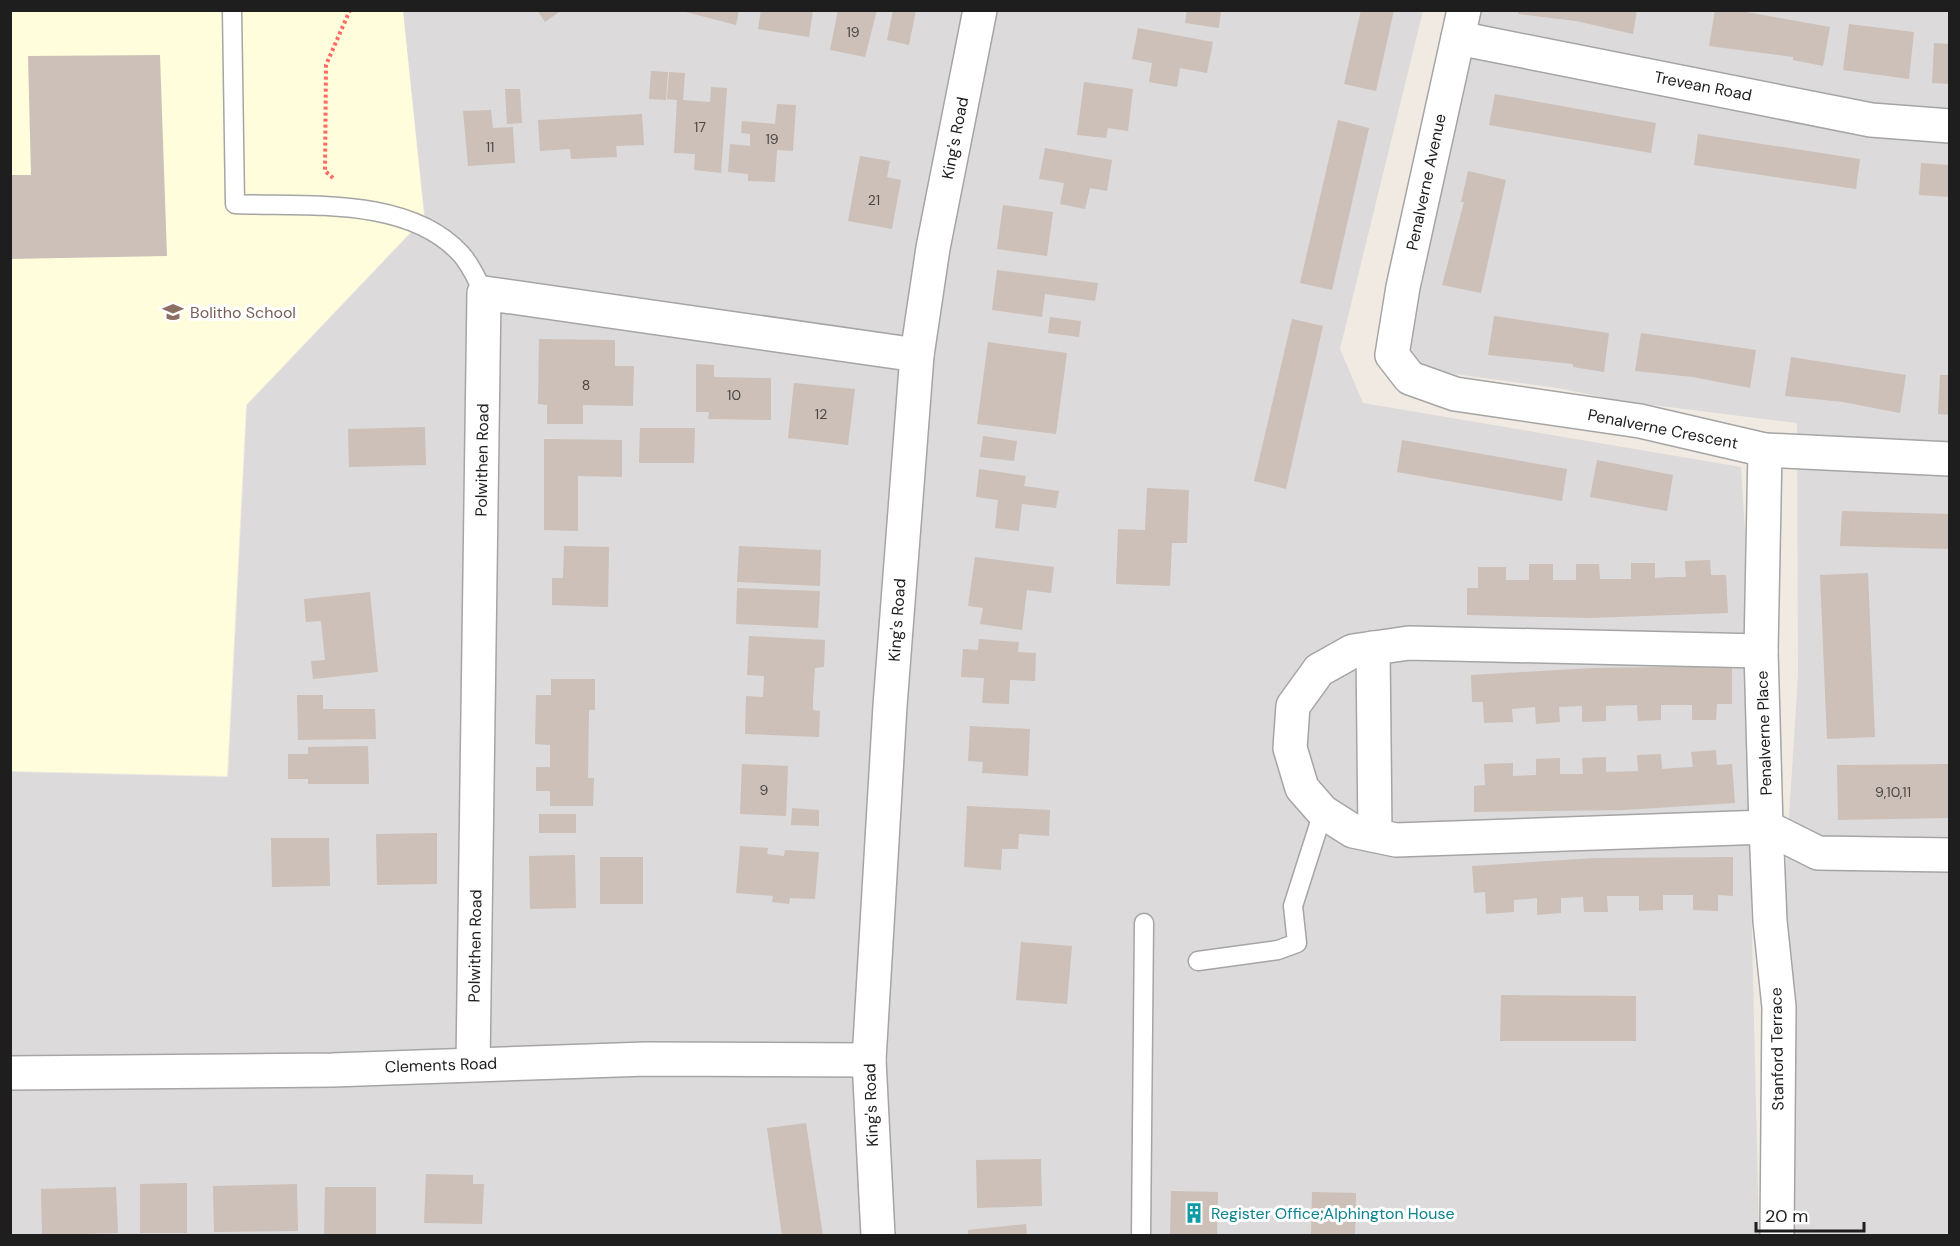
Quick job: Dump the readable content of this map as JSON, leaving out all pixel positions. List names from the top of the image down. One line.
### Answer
{"streets":{"street":["Trevean Road","King's Road","Penalverne Avenue","Penalverne Crescent","Polwithen Road","Penalverne Place","Stanford Terrace","Clements Road"]},"crossings":[["Trevean Road","Penalverne Avenue"],["King's Road","Clements Road"],["Penalverne Avenue","Penalverne Crescent"],["Penalverne Crescent","Penalverne Place"],["Polwithen Road","Clements Road"],["Penalverne Place","Stanford Terrace"]],"places":{"school or university":["Bolitho School"],"building":["Register Office;Alphington House"]},"house_numbers":["19","17","19","11","21","8","10","12","9","9,10,11"],"scale_bar":"20 m"}
